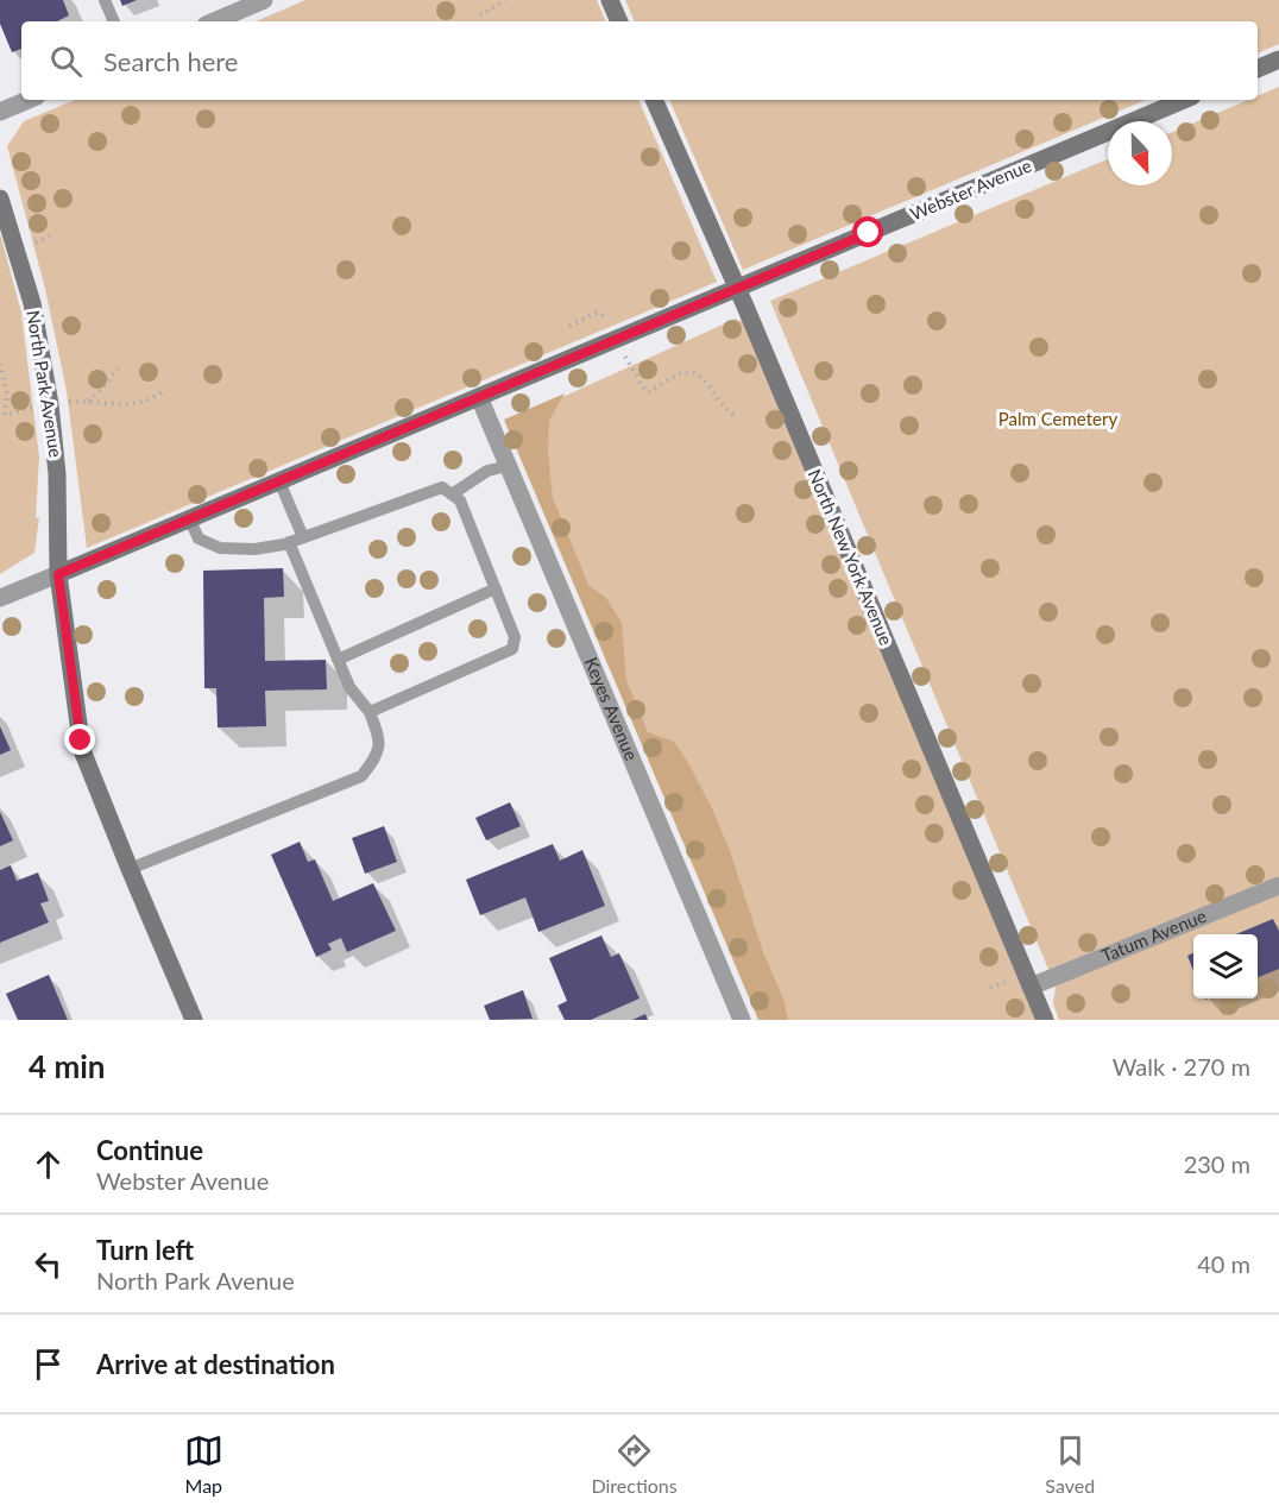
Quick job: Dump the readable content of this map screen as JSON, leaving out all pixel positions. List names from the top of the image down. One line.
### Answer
{"streets":{"street":["Webster Avenue","North Park Avenue","North New York Avenue","Keyes Avenue","Tatum Avenue"]},"crossings":[["Webster Avenue","North Park Avenue"],["Webster Avenue","North New York Avenue"],["Webster Avenue","Keyes Avenue"],["North New York Avenue","Tatum Avenue"]],"parks":["Palm Cemetery"],"north":"bottom","page":{"search":"Search here","heading":["4 min","Walk · 270 m"],"list":[["Continue","Webster Avenue","230 m"],["Turn left","North Park Avenue","40 m"],"Arrive at destination"],"nav":["Map","Directions","Saved"]}}
